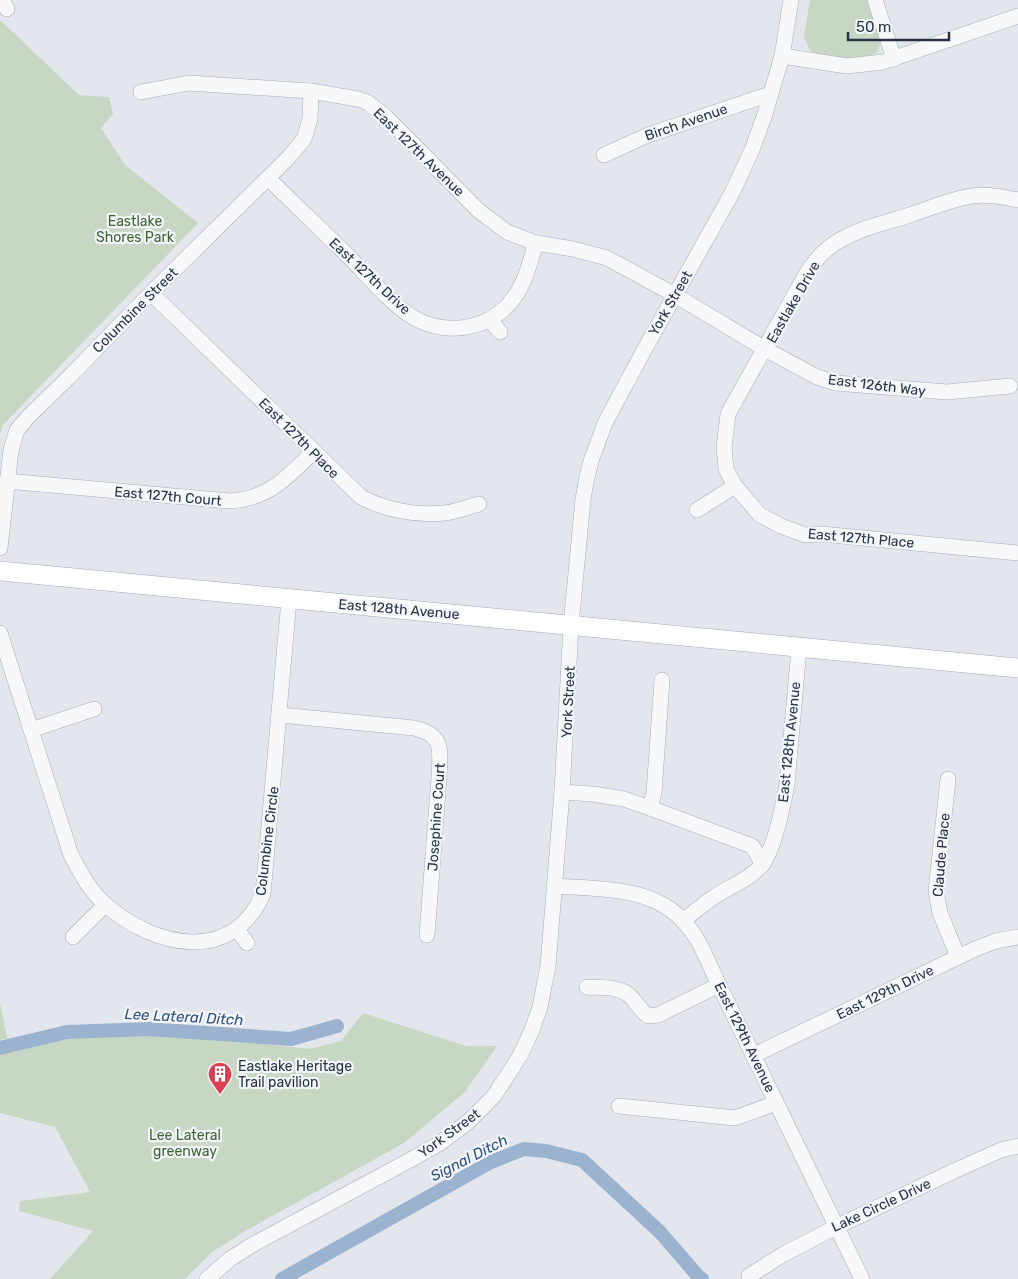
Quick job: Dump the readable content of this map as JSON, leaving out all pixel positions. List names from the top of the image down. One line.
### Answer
{"streets":{"main road":["East 128th Avenue"],"street":["Birch Avenue","East 127th Avenue","East 127th Drive","Eastlake Drive","York Street","Columbine Street","East 126th Way","East 127th Place","East 127th Court","Josephine Court","Columbine Circle","Claude Place","East 129th Drive","East 129th Avenue","Lake Circle Drive"]},"crossings":[["Birch Avenue","York Street"],["East 127th Avenue","East 127th Drive"],["East 127th Avenue","York Street"],["East 127th Avenue","Columbine Street"],["East 127th Avenue","East 126th Way"],["East 127th Drive","Columbine Street"],["Eastlake Drive","East 126th Way"],["Eastlake Drive","East 127th Place"],["York Street","East 126th Way"],["York Street","East 128th Avenue"],["York Street","East 129th Avenue"],["Columbine Street","East 127th Place"],["Columbine Street","East 127th Court"],["East 127th Place","East 127th Court"],["East 128th Avenue","Columbine Circle"],["East 128th Avenue","East 129th Avenue"],["Josephine Court","Columbine Circle"],["Claude Place","East 129th Drive"],["East 129th Drive","East 129th Avenue"],["East 129th Avenue","Lake Circle Drive"]],"water":["Lee Lateral Ditch","Signal Ditch"],"parks":["Eastlake Shores Park","Lee Lateral greenway"],"places":{"building":["Eastlake Heritage Trail pavilion"]},"scale_bar":"50 m"}
